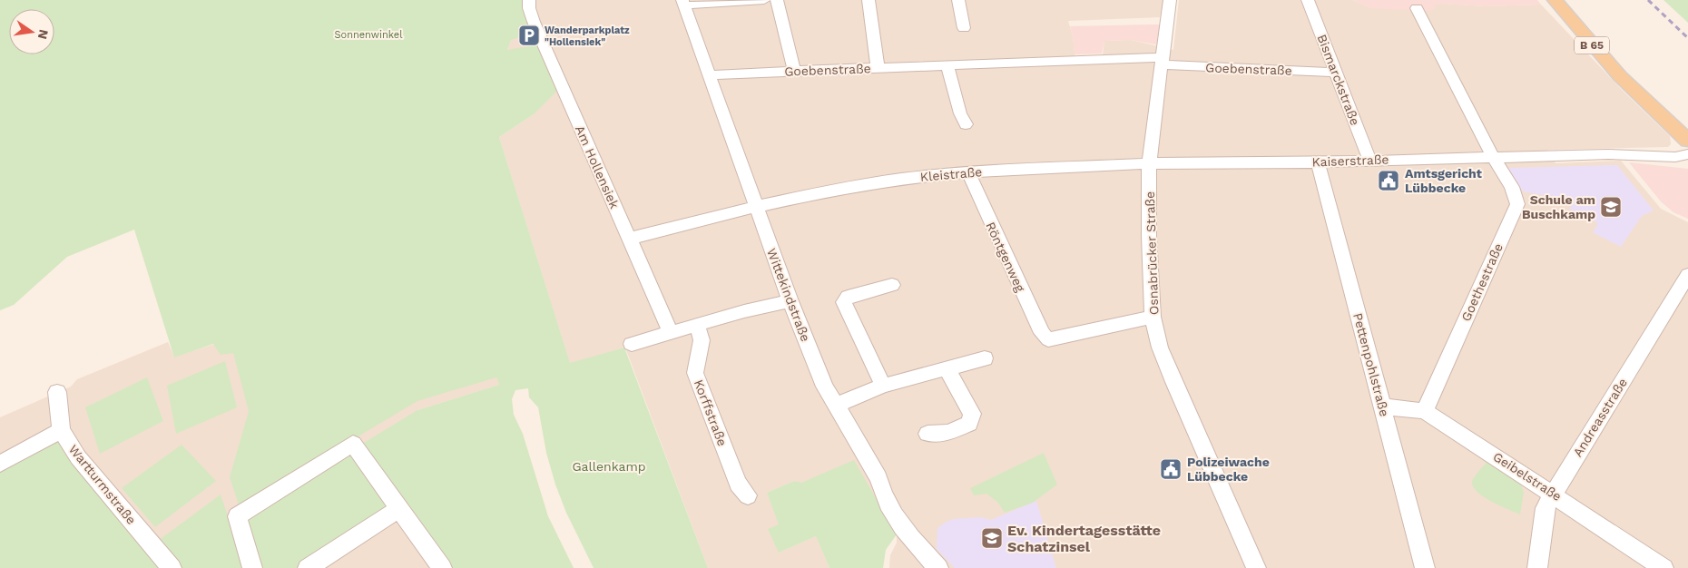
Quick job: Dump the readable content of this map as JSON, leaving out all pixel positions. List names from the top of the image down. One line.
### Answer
{"streets":{"main road":["B 65"],"street":["Goebenstraße","Bismarckstraße","Kaiserstraße","Am Hollensiek","Kleistraße","Osnabrücker Straße","Röntgenweg","Goethestraße","Wittekindstraße","Pettenpohlstraße","Korffstraße","Andreasstraße","Geibelstraße","Wartturmstraße"]},"crossings":[["Goebenstraße","Bismarckstraße"],["Goebenstraße","Osnabrücker Straße"],["Goebenstraße","Wittekindstraße"],["Bismarckstraße","Kaiserstraße"],["Kaiserstraße","Kleistraße"],["Kaiserstraße","Osnabrücker Straße"],["Kaiserstraße","Goethestraße"],["Kaiserstraße","Pettenpohlstraße"],["Am Hollensiek","Kleistraße"],["Kleistraße","Osnabrücker Straße"],["Kleistraße","Röntgenweg"],["Kleistraße","Wittekindstraße"],["Osnabrücker Straße","Röntgenweg"],["Goethestraße","Geibelstraße"],["Pettenpohlstraße","Geibelstraße"],["Andreasstraße","Geibelstraße"]],"parks":["Sonnenwinkel","Gallenkamp"],"places":{"parking":["Wanderparkplatz \"Hollensiek\""],"public building":["Amtsgericht Lübbecke","Polizeiwache Lübbecke"],"school or university":["Schule am Buschkamp","Ev. Kindertagesstätte Schatzinsel"]},"north":"right"}
